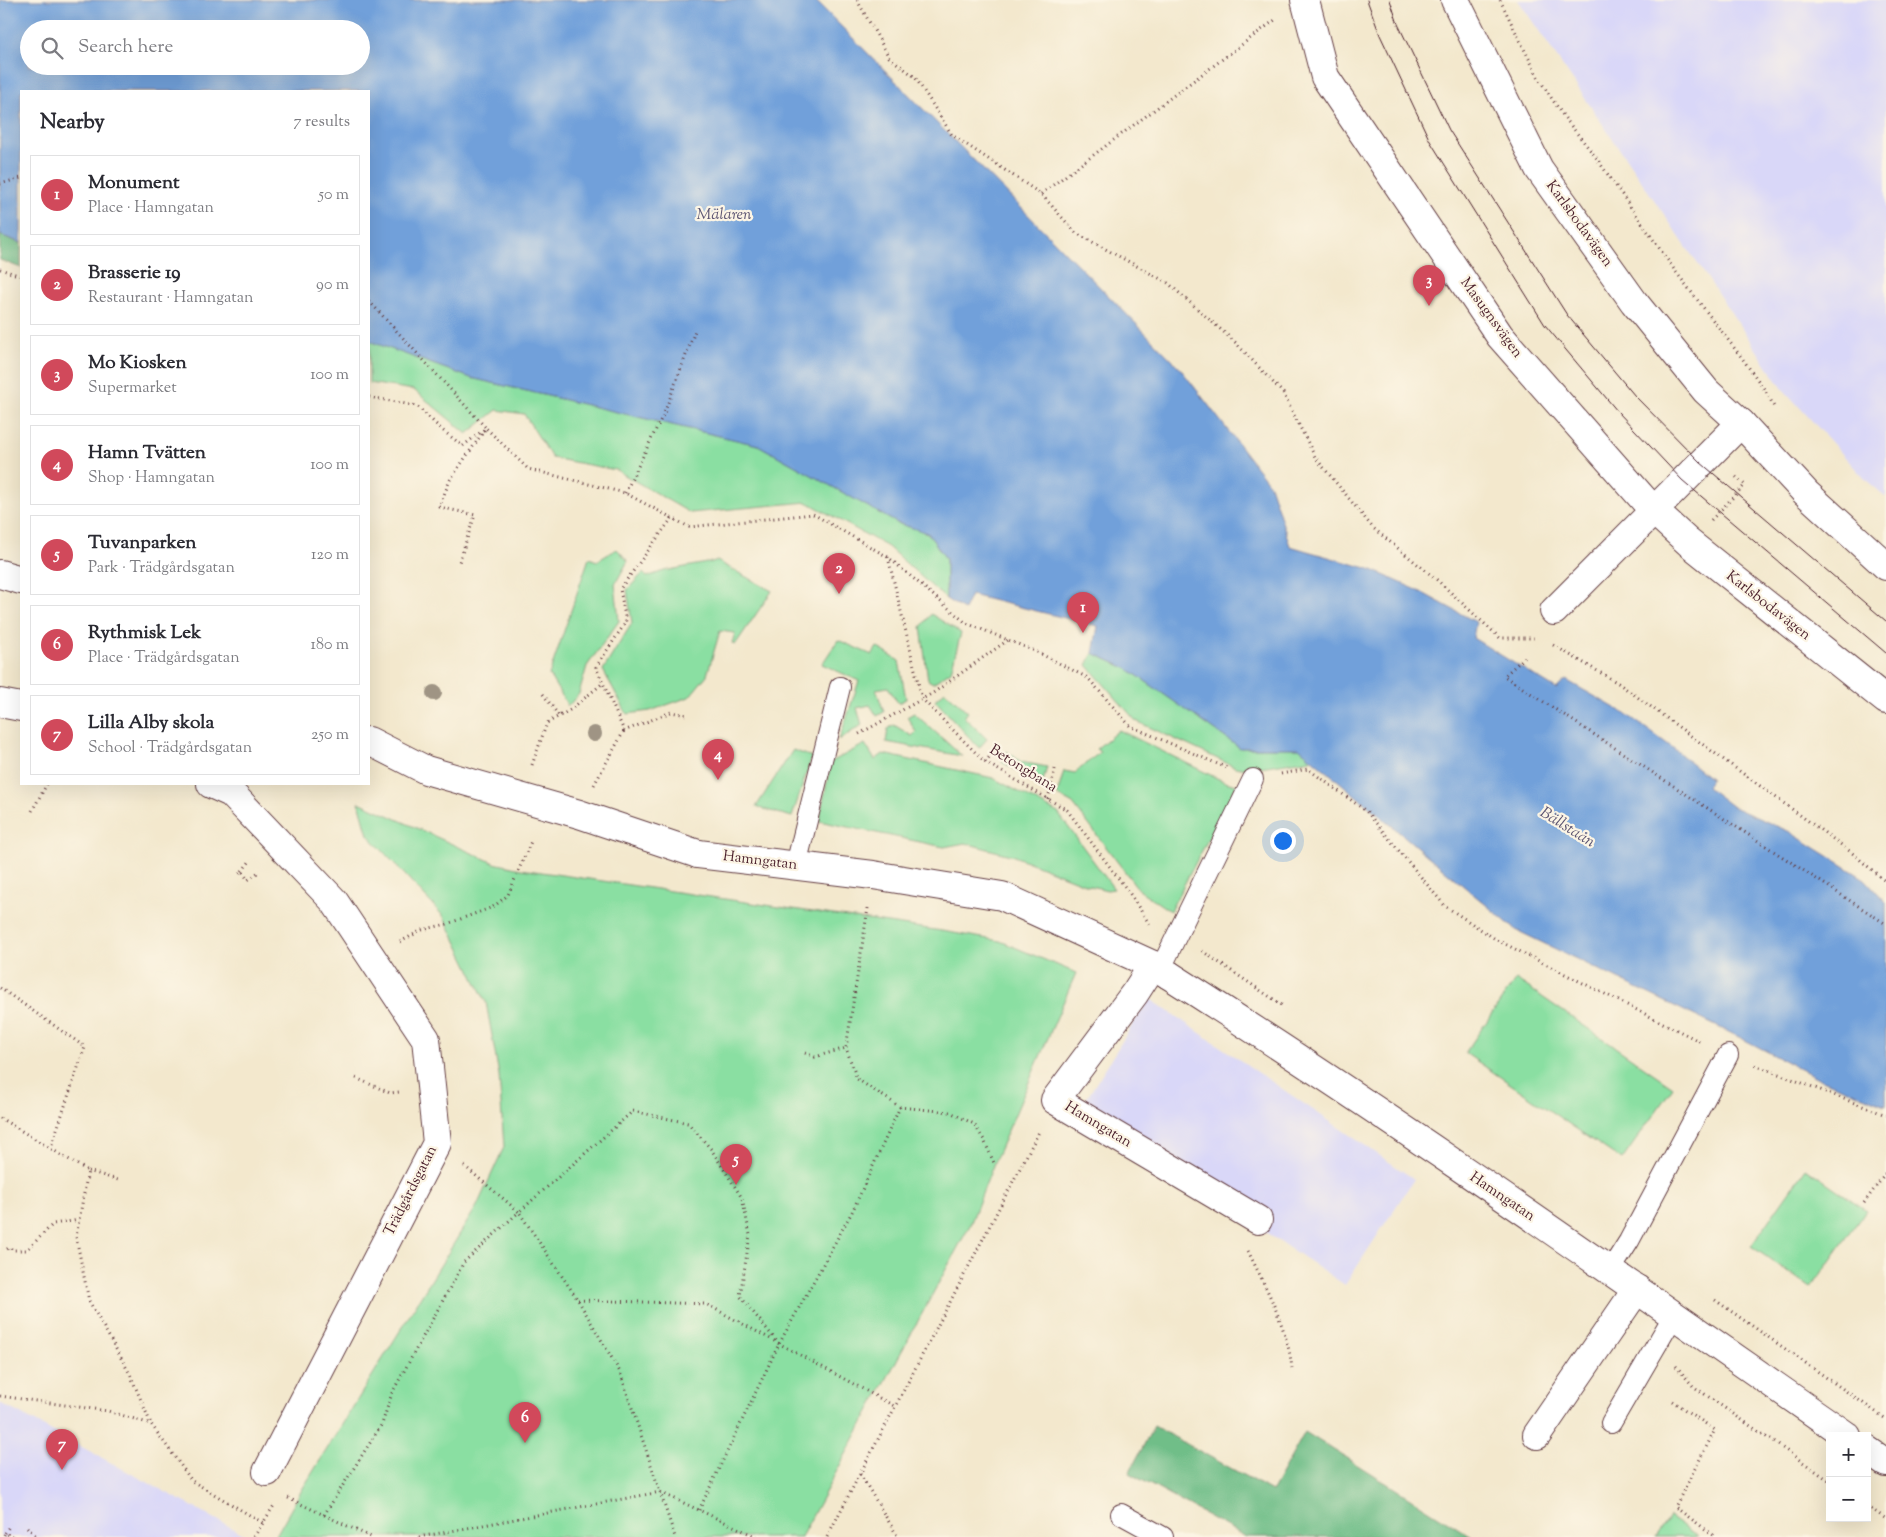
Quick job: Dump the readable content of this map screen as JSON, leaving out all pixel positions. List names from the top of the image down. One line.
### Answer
{"streets":{"street":["Karlsbodavägen","Masugnsvägen","Hamngatan","Trädgårdsgatan"],"path":["Betongbana"]},"crossings":[["Karlsbodavägen","Masugnsvägen"],["Betongbana","Hamngatan"]],"water":["Mälaren","Bällstaån"],"page":{"search":"Search here","heading":["Nearby","7 results"],"list":[{"mark":"1","name":"Monument","note":"Place · Hamngatan","value":"50 m"},{"mark":"2","name":"Brasserie 19","note":"Restaurant · Hamngatan","value":"90 m"},{"mark":"3","name":"Mo Kiosken","note":"Supermarket","value":"100 m"},{"mark":"4","name":"Hamn Tvätten","note":"Shop · Hamngatan","value":"100 m"},{"mark":"5","name":"Tuvanparken","note":"Park · Trädgårdsgatan","value":"120 m"},{"mark":"6","name":"Rythmisk Lek","note":"Place · Trädgårdsgatan","value":"180 m"},{"mark":"7","name":"Lilla Alby skola","note":"School · Trädgårdsgatan","value":"250 m"}],"pins":["3","2","1","4","5","6","7"],"map_buttons":["+","−"]}}
